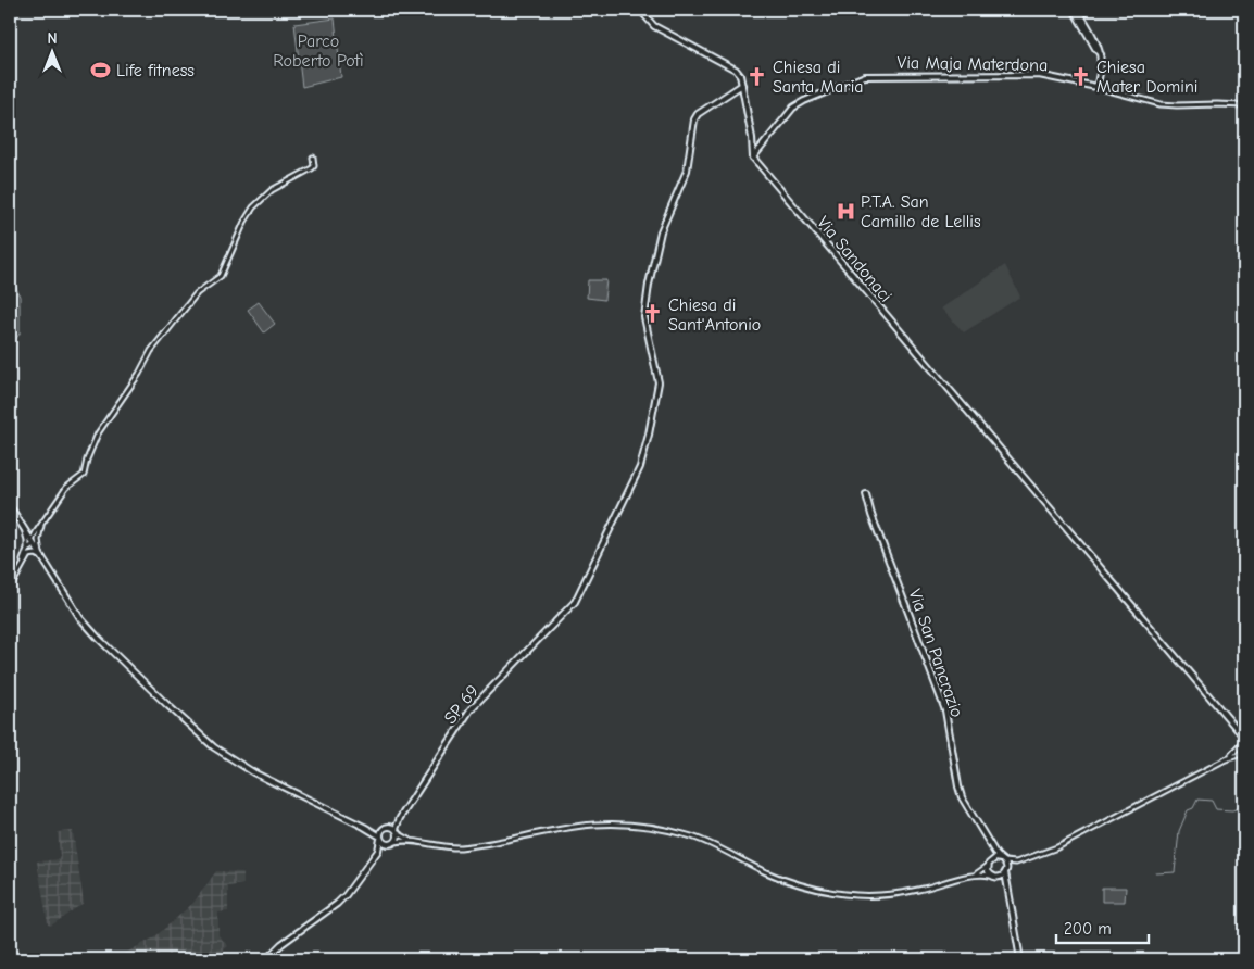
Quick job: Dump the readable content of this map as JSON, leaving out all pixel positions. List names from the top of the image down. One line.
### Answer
{"streets":{"main road":["Via Maja Materdona","Via Sandonaci","Via San Pancrazio","SP 69"]},"crossings":[["Via Maja Materdona","Via Sandonaci"]],"parks":["Parco Roberto Potì"],"places":{"sports":["Life fitness"],"church":["Chiesa di Santa Maria","Chiesa Mater Domini","Chiesa di Sant'Antonio"],"hospital":["P.T.A. San Camillo de Lellis"]},"scale_bar":"200 m","north":"top"}
